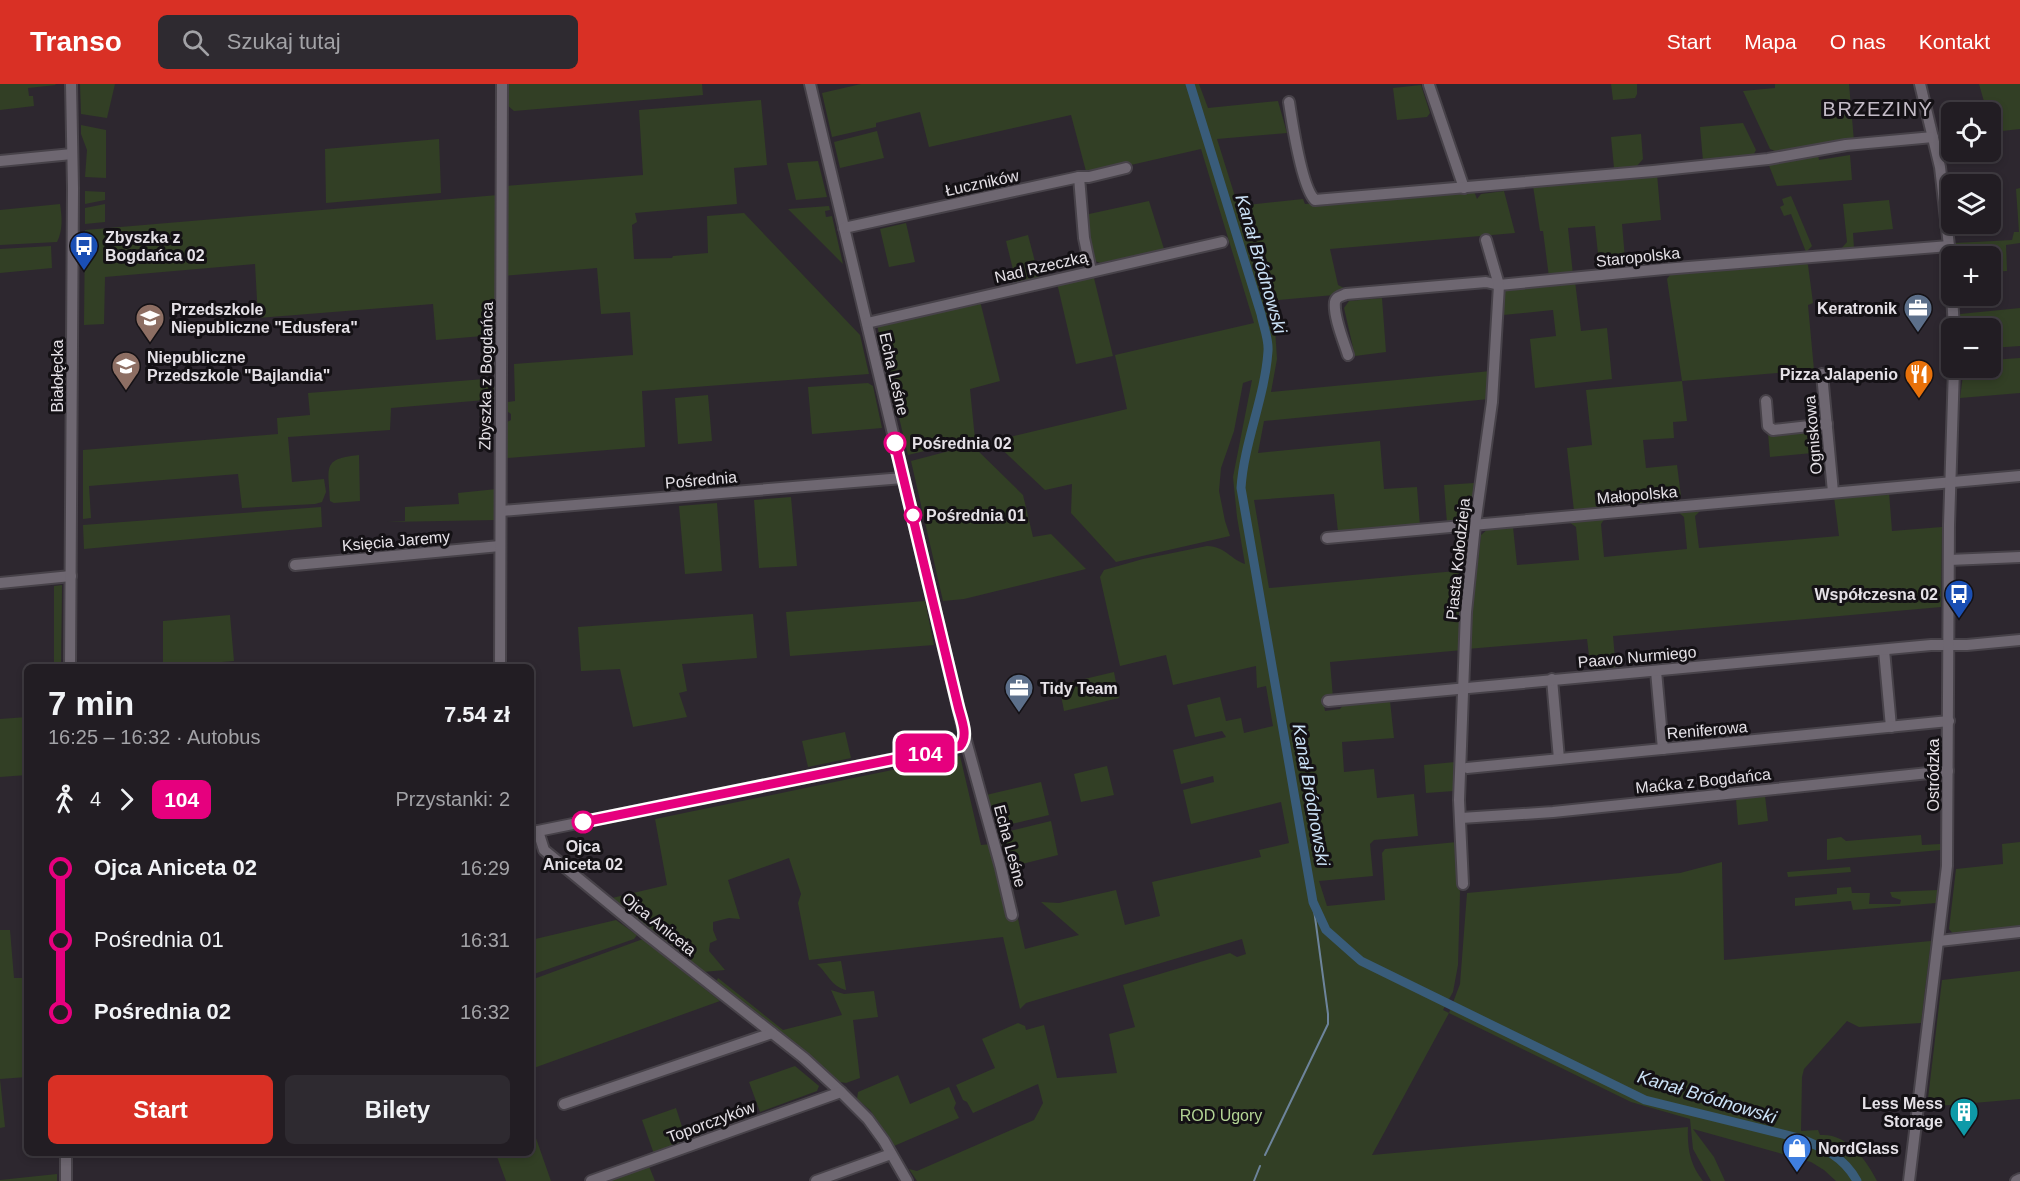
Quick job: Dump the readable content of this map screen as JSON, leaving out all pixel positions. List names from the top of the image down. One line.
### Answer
{"streets":{"street":["Łuczników","Staropolska","Nad Rzeczką","Echa Leśne","Białołęcka","Zbyszka z Bogdańca","Ogniskowa","Pośrednia","Małopolska","Księcia Jaremy","Piasta Kołodzieja","Paavo Nurmiego","Reniferowa","Ostródzka","Maćka z Bogdańca","Ojca Aniceta","Toporczyków"]},"crossings":[["Łuczników","Echa Leśne"],["Staropolska","Piasta Kołodzieja"],["Nad Rzeczką","Echa Leśne"],["Echa Leśne","Pośrednia"],["Zbyszka z Bogdańca","Pośrednia"],["Zbyszka z Bogdańca","Księcia Jaremy"],["Ogniskowa","Małopolska"],["Małopolska","Piasta Kołodzieja"],["Małopolska","Ostródzka"],["Piasta Kołodzieja","Paavo Nurmiego"],["Piasta Kołodzieja","Maćka z Bogdańca"],["Paavo Nurmiego","Ostródzka"],["Reniferowa","Ostródzka"],["Ostródzka","Maćka z Bogdańca"],["Ojca Aniceta","Toporczyków"]],"districts":["BRZEZINY"],"water":["Kanał Bródnowski"],"parks":["ROD Ugory"],"places":{"bus stop":["Zbyszka z Bogdańca 02","Współczesna 02"],"office":["Keratronik","Tidy Team"],"school or university":["Przedszkole Niepubliczne \"Edusfera\"","Niepubliczne Przedszkole \"Bajlandia\""],"restaurant":["Pizza Jalapenio"],"other":["Pośrednia 02","Pośrednia 01","Ojca Aniceta 02"],"building":["Less Mess Storage"],"shop":["NordGlass"]},"lines":["bus line 104"],"page":{"header":"Transo","search":"Szukaj tutaj","nav":["Start","Mapa","O nas","Kontakt"],"on_map":"104","map_buttons":["+","−"],"heading":["7 min","16:25 – 16:32 · Autobus","7.54 zł"],"legs":["4","104","Przystanki: 2"],"list":[{"name":"Ojca Aniceta 02","value":"16:29"},{"name":"Pośrednia 01","value":"16:31"},{"name":"Pośrednia 02","value":"16:32"}],"buttons":["Start","Bilety"]}}
